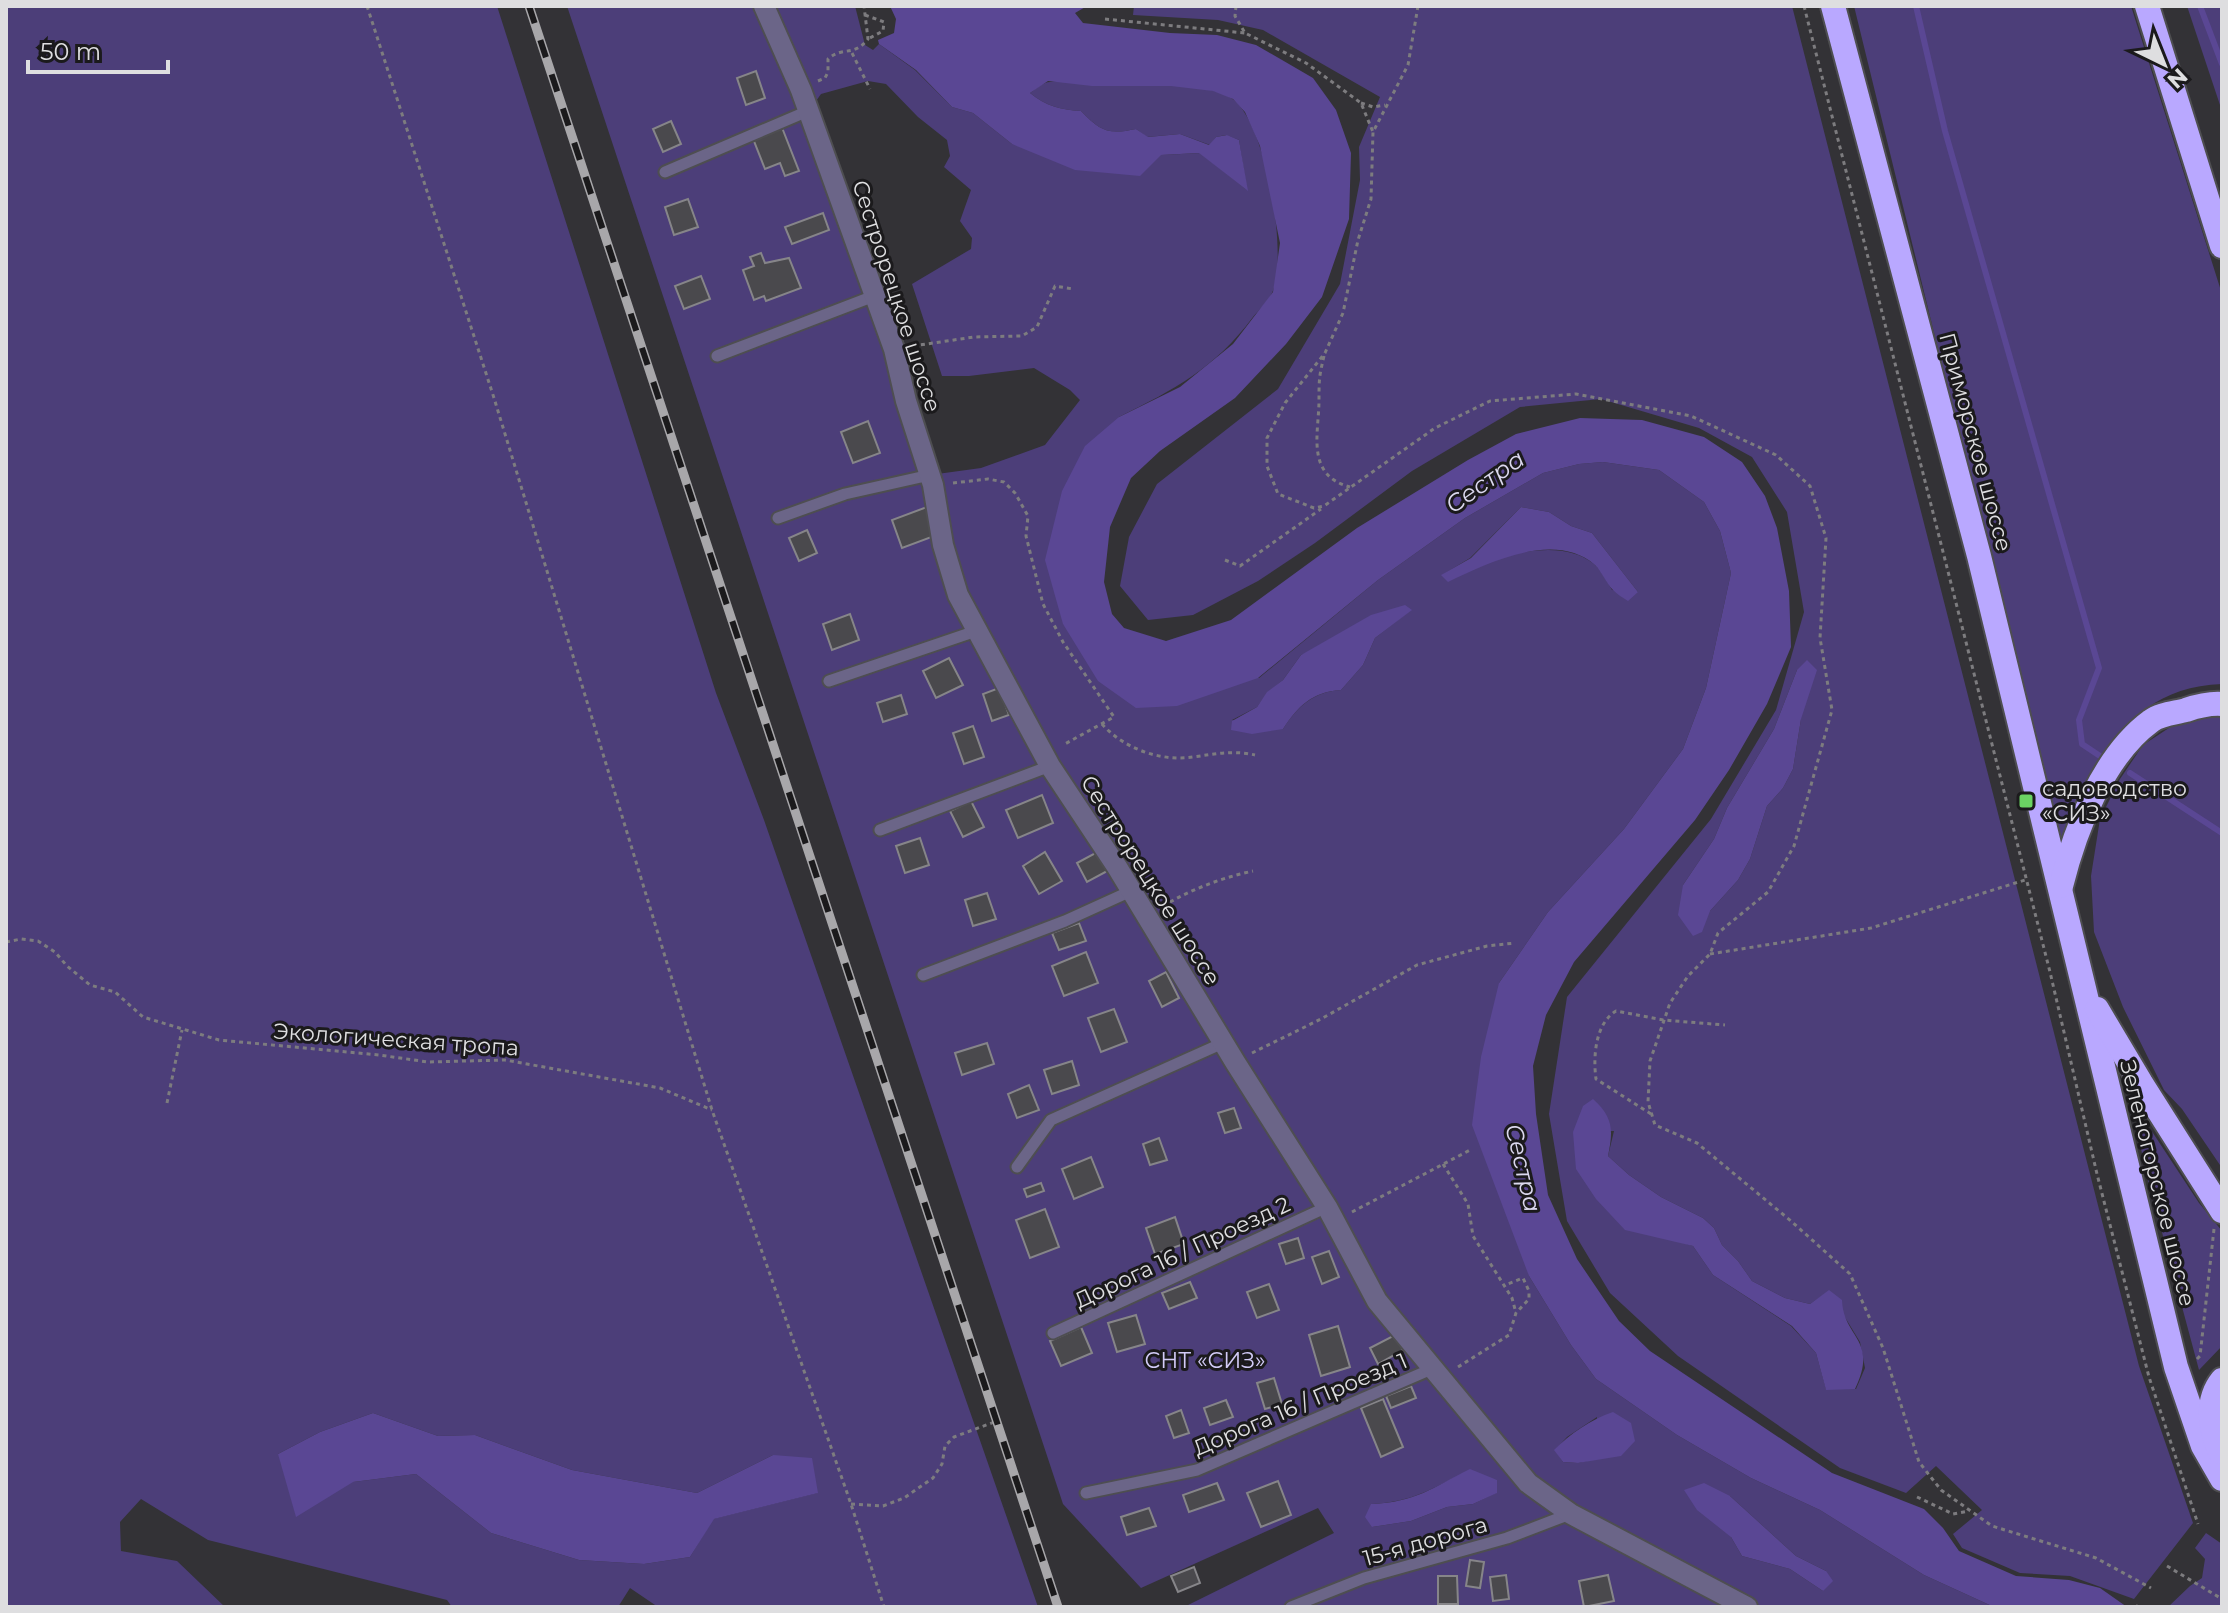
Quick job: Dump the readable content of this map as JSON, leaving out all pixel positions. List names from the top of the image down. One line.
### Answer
{"streets":{"highway":["Приморское шоссе","Зеленогорское шоссе"],"street":["Сестрорецкое шоссе"],"lane":["Дорога 16 / Проезд 2","Дорога 16 / Проезд 1","15-я дорога"],"path":["Экологическая тропа"]},"crossings":[["Сестрорецкое шоссе","Дорога 16 / Проезд 2"],["Сестрорецкое шоссе","Дорога 16 / Проезд 1"],["Сестрорецкое шоссе","15-я дорога"],["Приморское шоссе","Зеленогорское шоссе"]],"water":["Сестра"],"parks":["СНТ «СИЗ»"],"places":{"transit":["садоводство «СИЗ»"]},"scale_bar":"50 m","north":"bottom right"}
